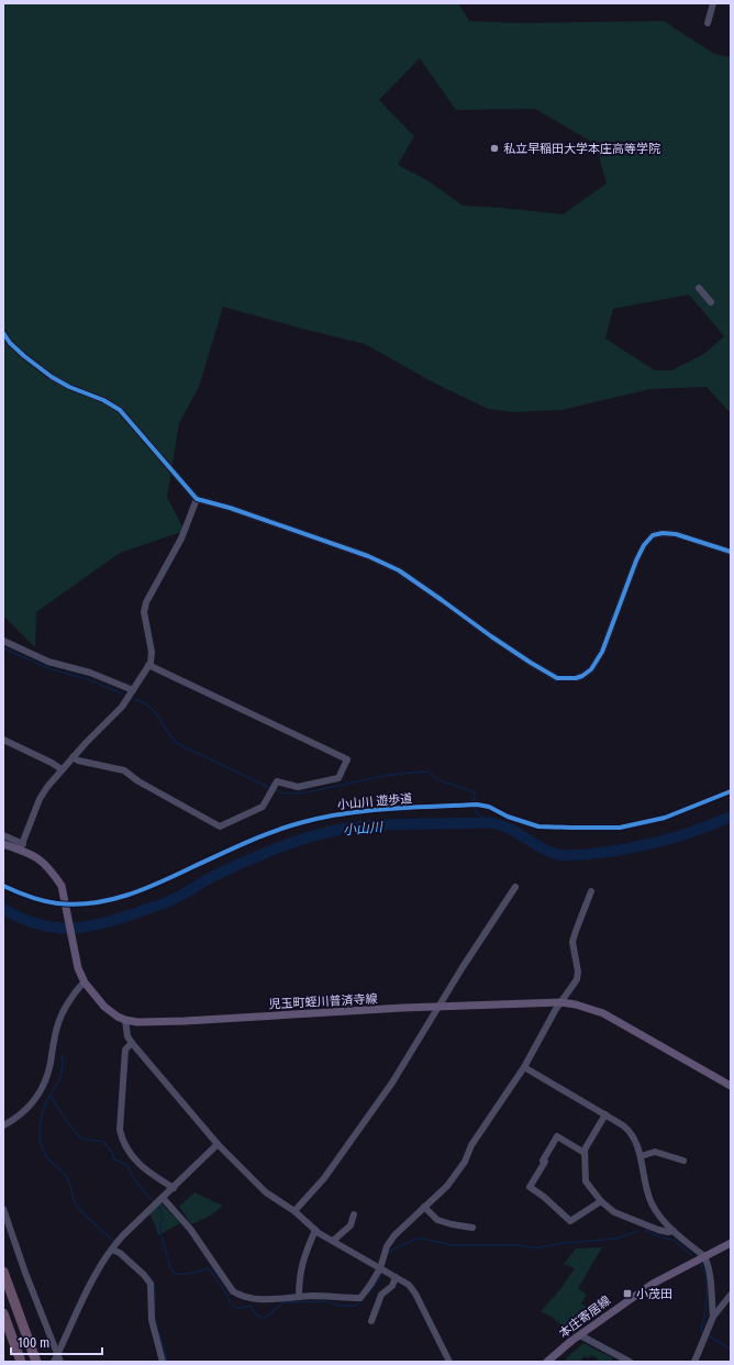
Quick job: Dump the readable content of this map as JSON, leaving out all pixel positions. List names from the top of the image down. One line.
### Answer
{"streets":{"main road":["児玉町蛭川普済寺線","本庄寄居線"],"cycle path":["小山川 遊歩道"]},"water":["小山川"],"places":{"other":["私立早稲田大学本庄高等学院"],"transit":["小茂田"]},"scale_bar":"100 m"}
